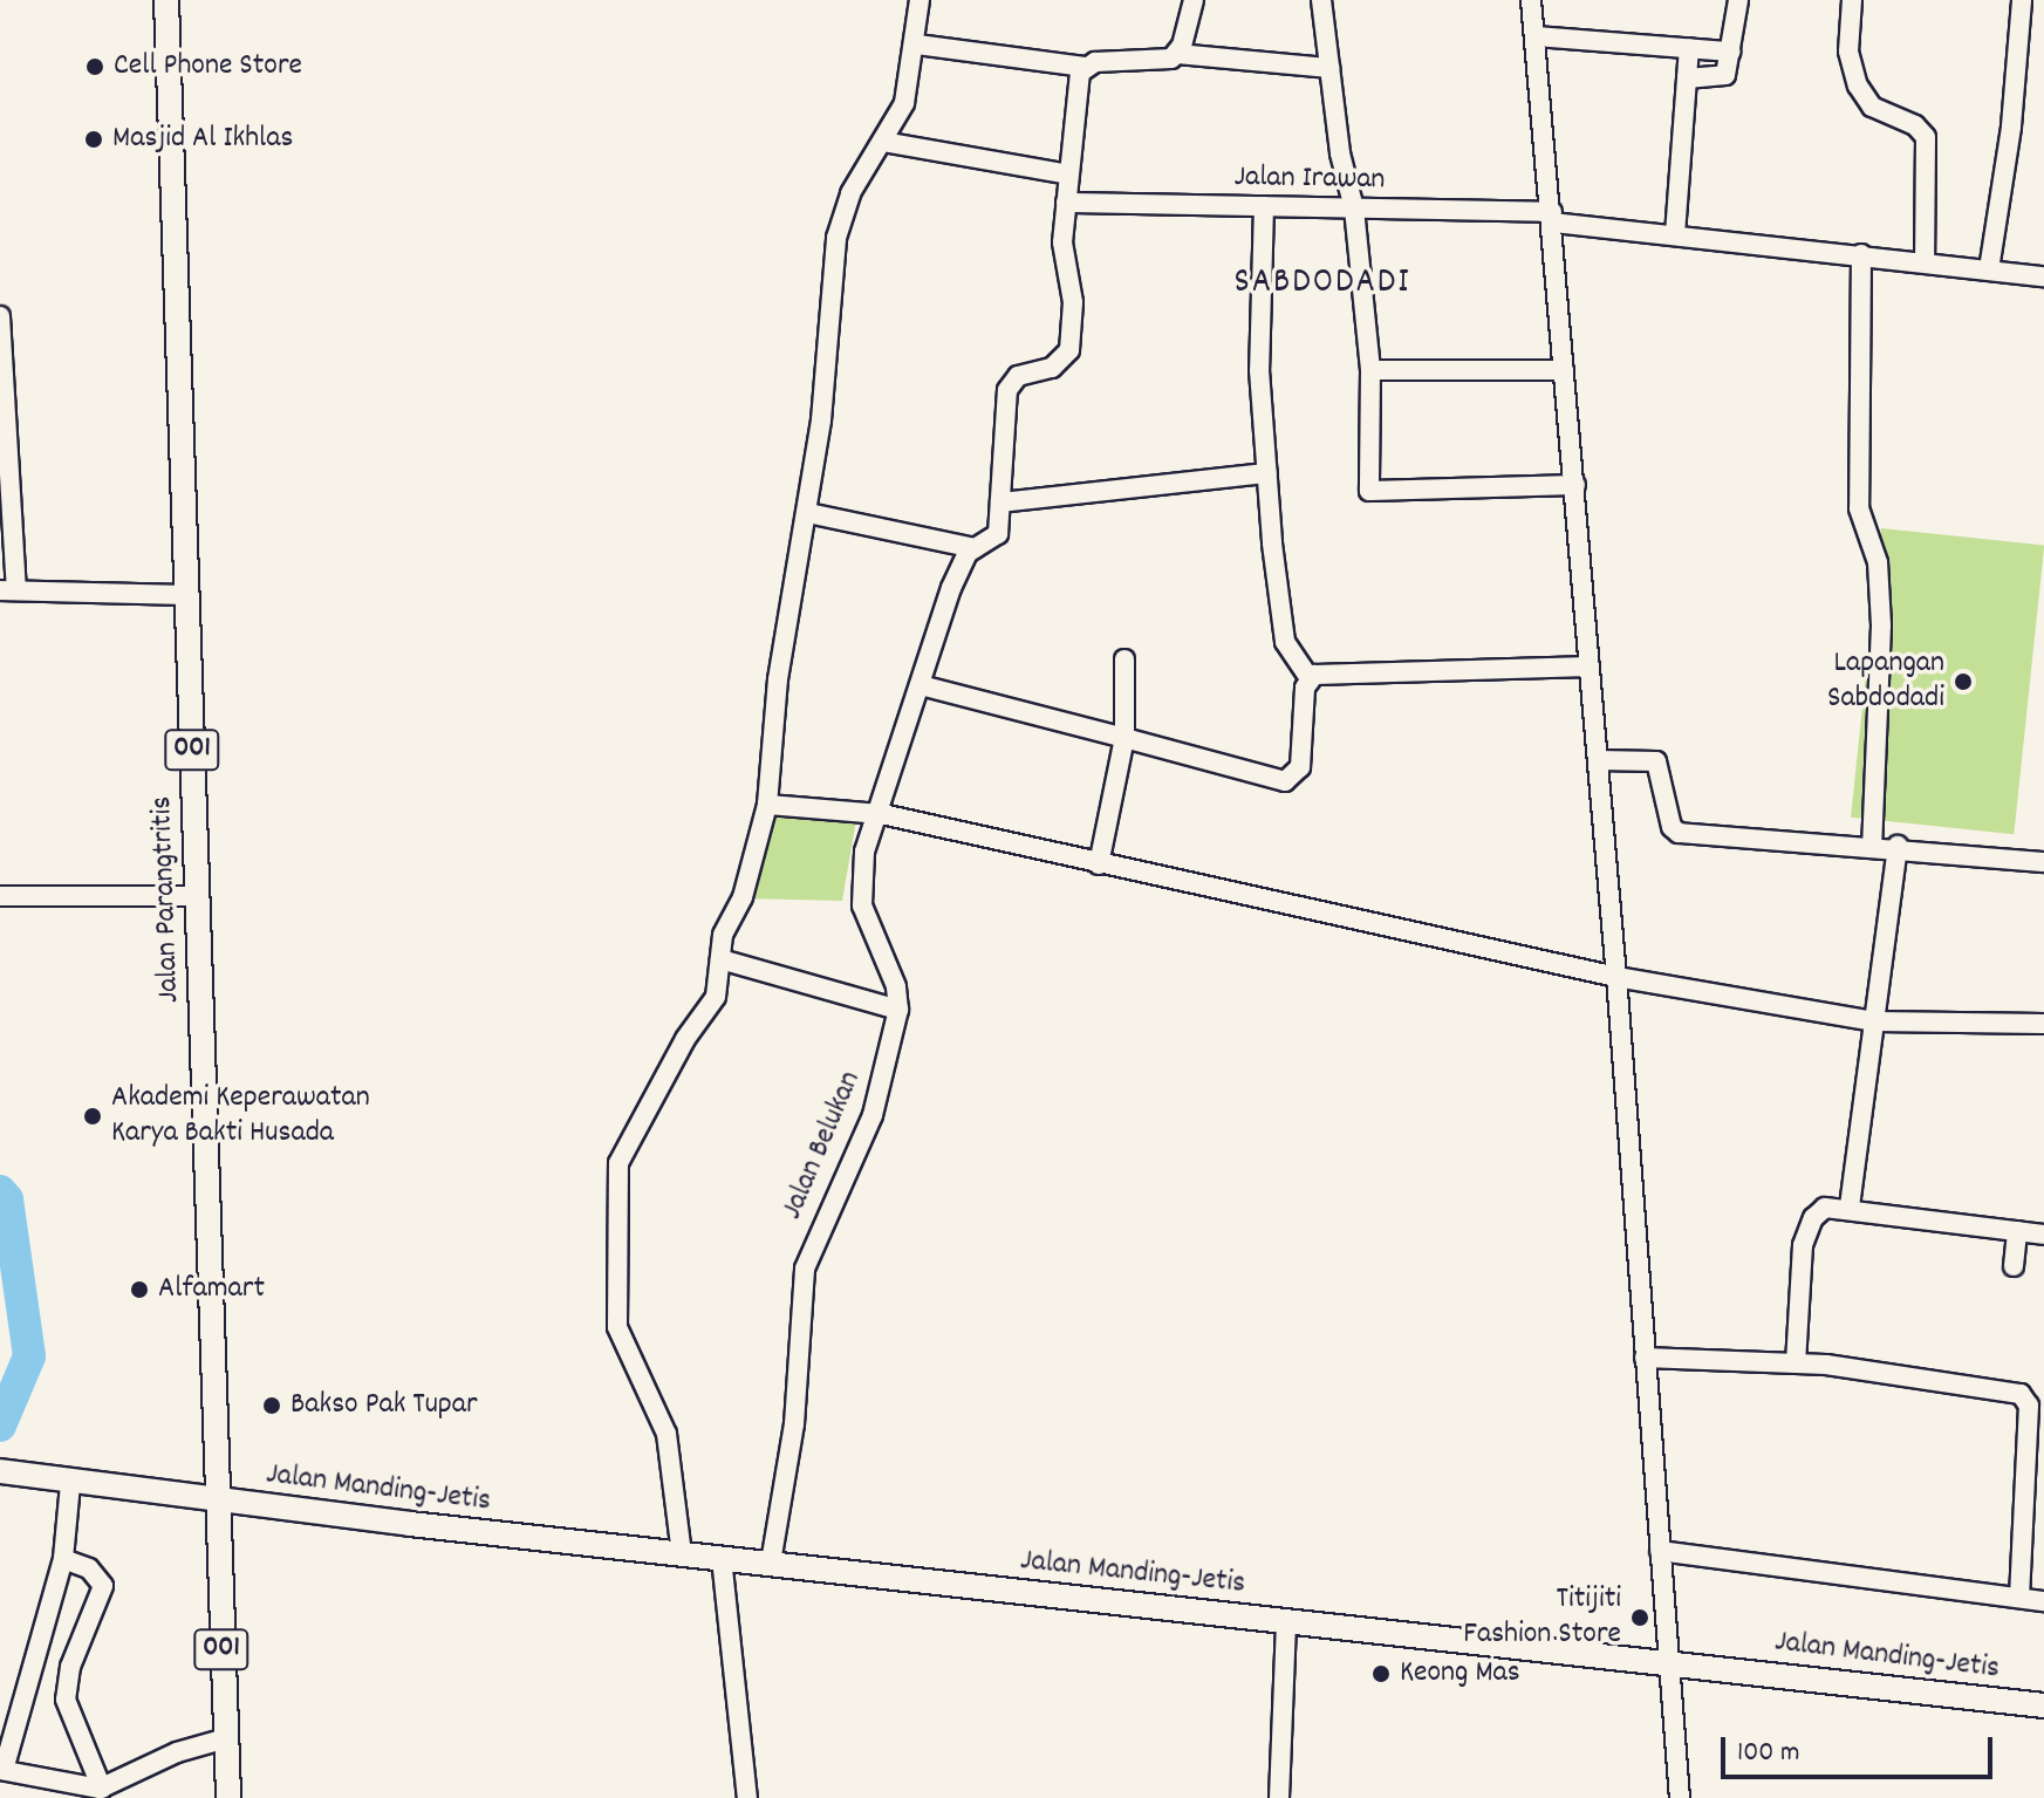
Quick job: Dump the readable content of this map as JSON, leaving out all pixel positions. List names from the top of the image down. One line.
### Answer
{"streets":{"main road":["001","Jalan Parangtritis","Jalan Manding-Jetis"],"street":["Jalan Irawan","Jalan Belukan"]},"crossings":[["Jalan Parangtritis","Jalan Manding-Jetis"],["Jalan Belukan","Jalan Manding-Jetis"]],"districts":["SABDODADI"],"places":["Cell Phone Store","Masjid Al Ikhlas","Lapangan Sabdodadi","Akademi Keperawatan Karya Bakti Husada","Alfamart","Bakso Pak Tupar","Titijiti Fashion Store","Keong Mas"],"scale_bar":"100 m"}
